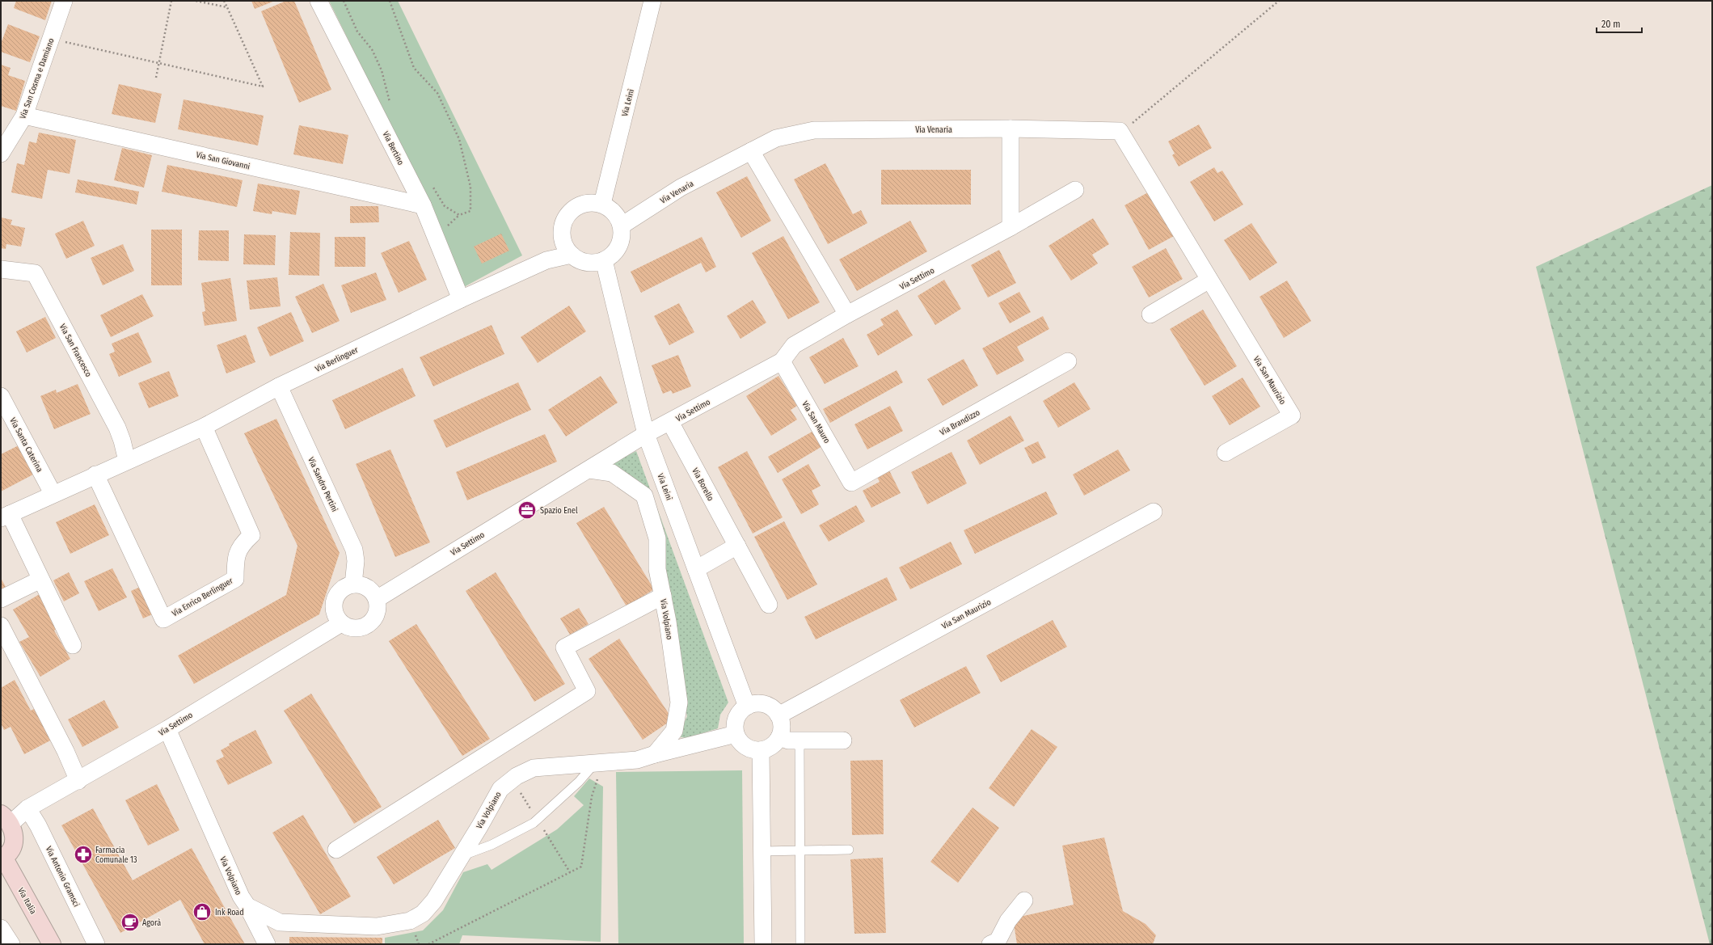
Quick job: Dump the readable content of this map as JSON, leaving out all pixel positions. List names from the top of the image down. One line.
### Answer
{"streets":{"street":["Via San Cosma e Damiano","Via Leinì","Via Venaria","Via Bertino","Via San Giovanni","Via Settimo","Via San Francesco","Via Berlinguer","Via San Maurizio","Via San Mauro","Via Brandizzo","Via Santa Caterina","Via Sandro Pertini","Via Borello","Via Enrico Berlinguer","Via Volpiano","Via Antonio Gramsci","Via Italia"]},"crossings":[["Via San Cosma e Damiano","Via San Giovanni"],["Via Leinì","Via Venaria"],["Via Leinì","Via Settimo"],["Via Leinì","Via Berlinguer"],["Via Leinì","Via San Maurizio"],["Via Venaria","Via Berlinguer"],["Via Venaria","Via San Maurizio"],["Via Bertino","Via San Giovanni"],["Via Bertino","Via Berlinguer"],["Via Settimo","Via San Mauro"],["Via Settimo","Via Sandro Pertini"],["Via Settimo","Via Borello"],["Via Settimo","Via Volpiano"],["Via Settimo","Via Antonio Gramsci"],["Via San Francesco","Via Berlinguer"],["Via Berlinguer","Via Sandro Pertini"],["Via Berlinguer","Via Enrico Berlinguer"],["Via San Mauro","Via Brandizzo"]],"places":{"office":["Spazio Enel"],"pharmacy":["Farmacia Comunale 13"],"shop":["Ink Road"],"cafe":["Agorà"]},"scale_bar":"20 m"}
